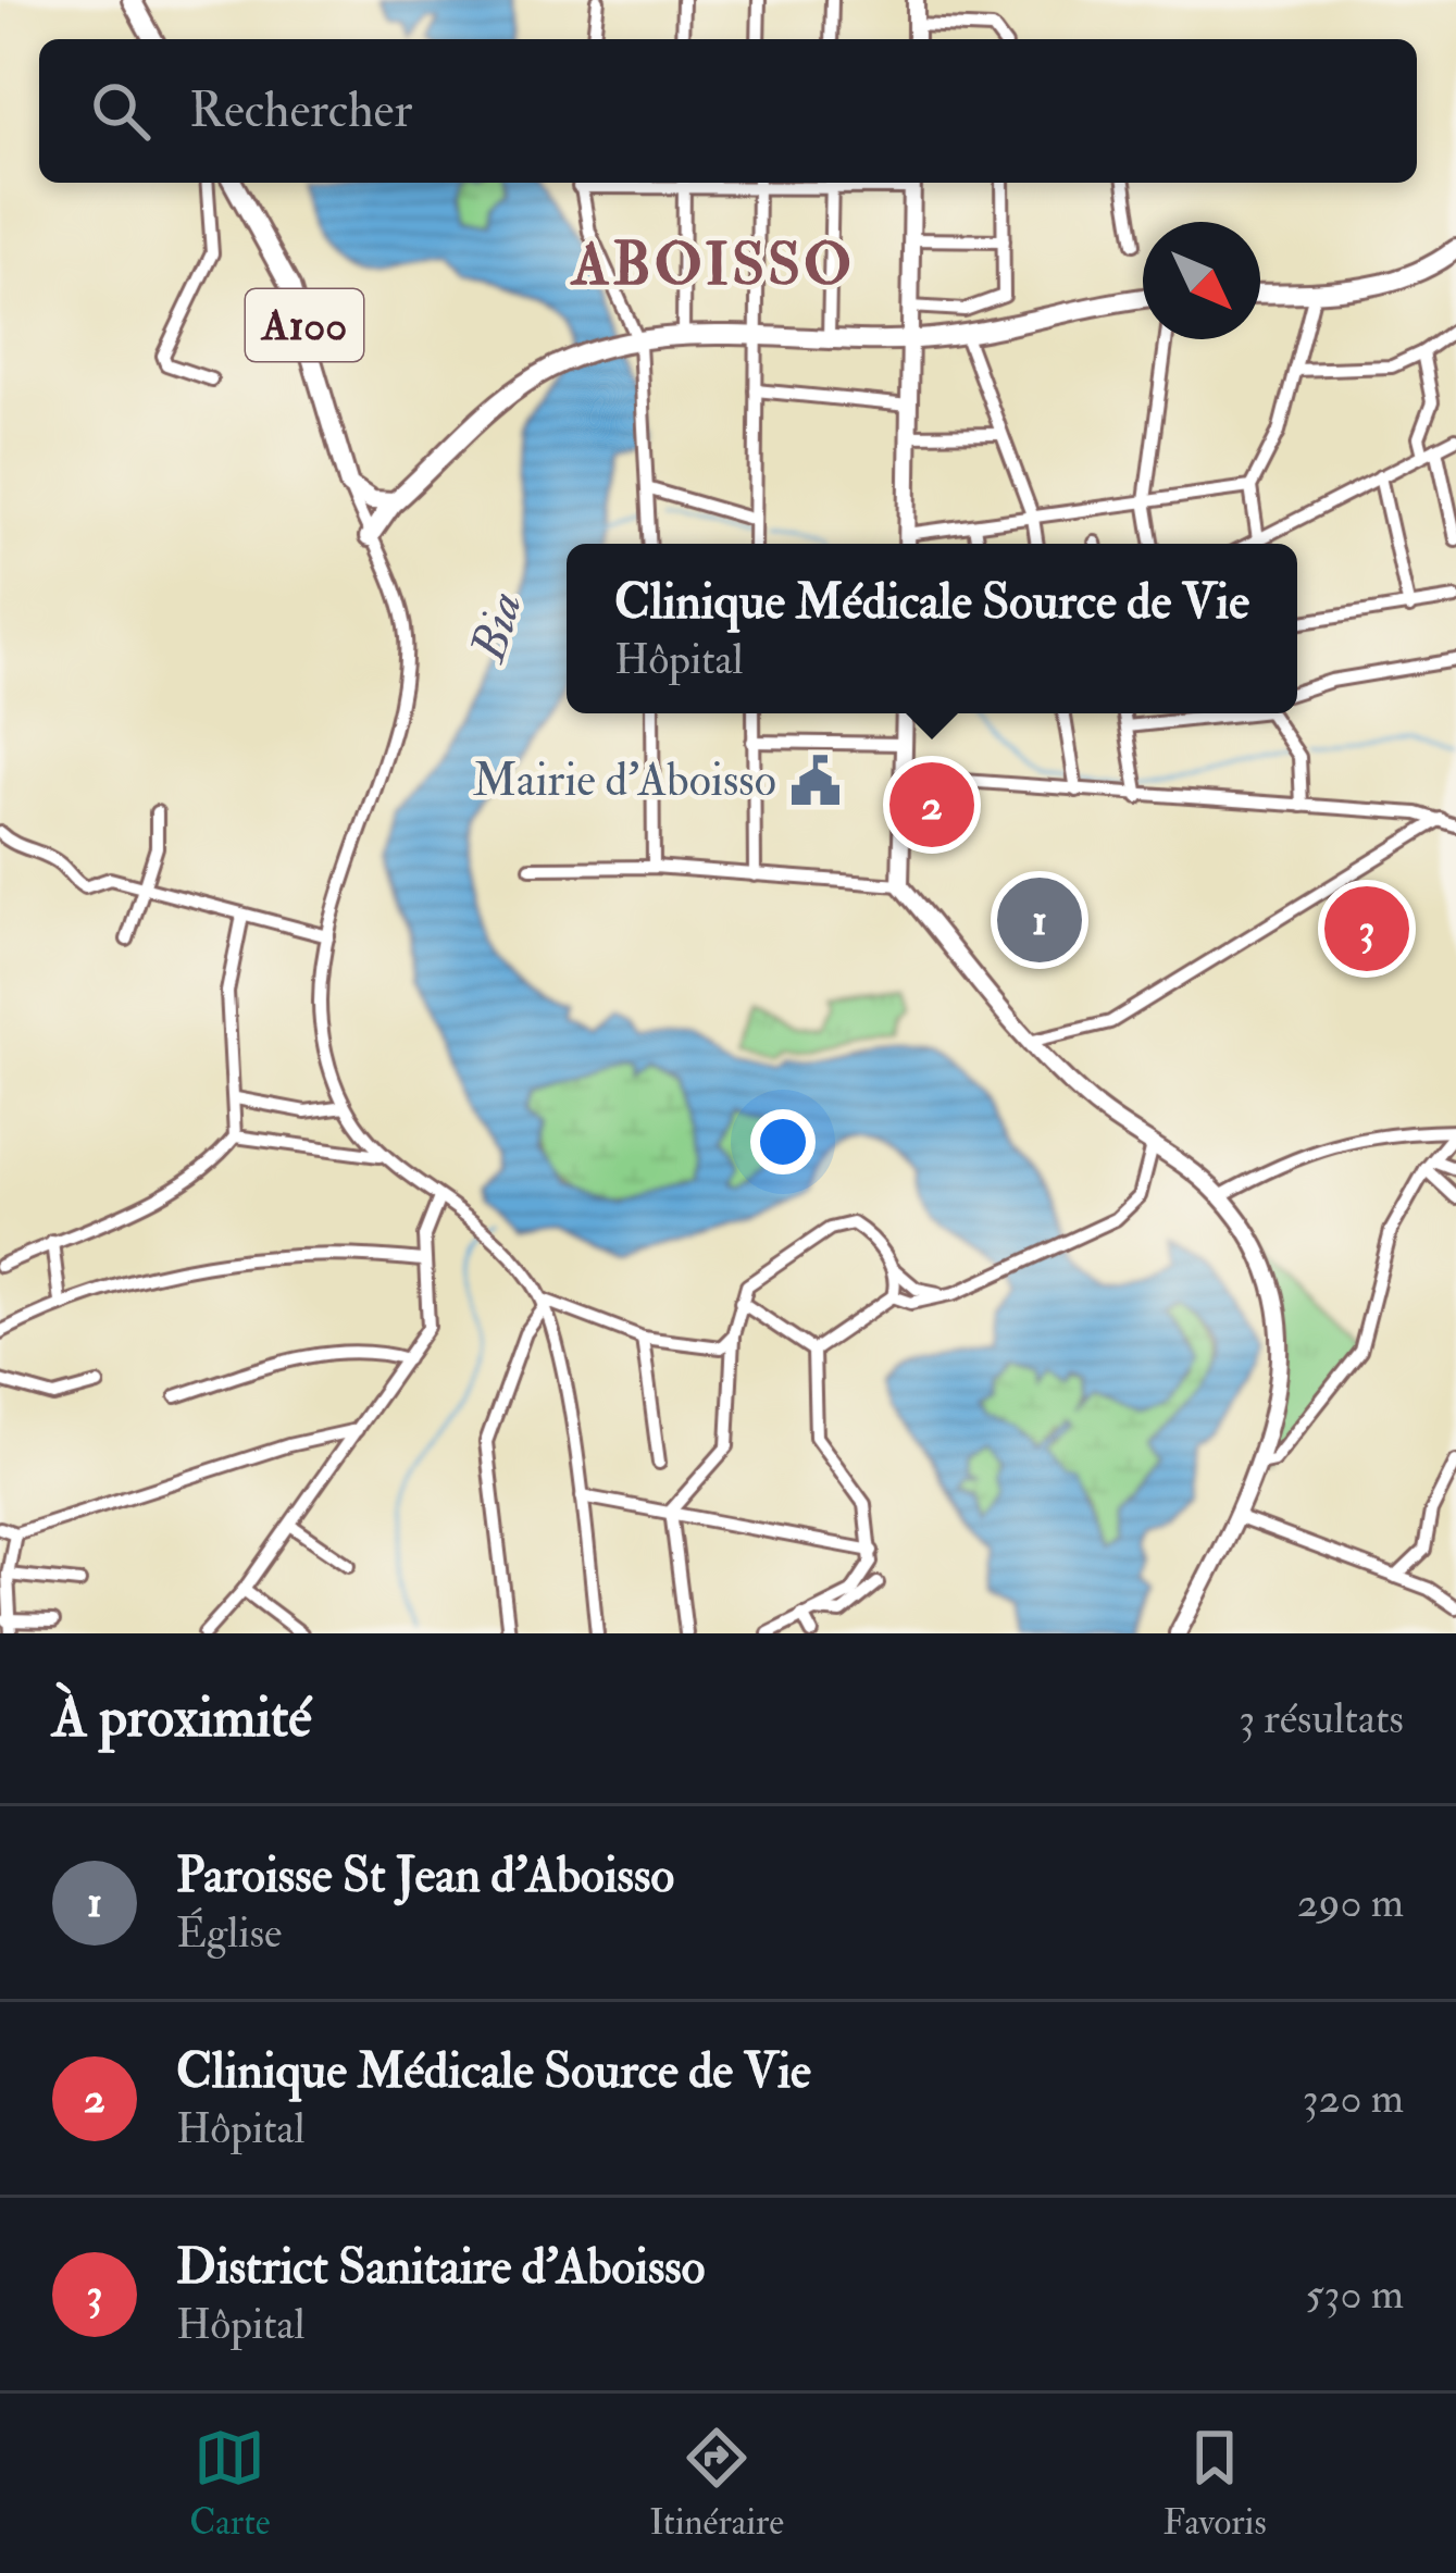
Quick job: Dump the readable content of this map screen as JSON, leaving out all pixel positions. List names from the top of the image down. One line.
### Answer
{"streets":{"highway":["A100"]},"districts":["ABOISSO"],"water":["Bia"],"places":{"public building":["Mairie d'Aboisso"]},"north":"bottom right","page":{"search":"Rechercher","popup":["Clinique Médicale Source de Vie","Hôpital"],"pins":["2","1","3"],"heading":["À proximité","3 résultats"],"list":[{"mark":"1","name":"Paroisse St Jean d'Aboisso","note":"Église","value":"290 m"},{"mark":"2","name":"Clinique Médicale Source de Vie","note":"Hôpital","value":"320 m"},{"mark":"3","name":"District Sanitaire d'Aboisso","note":"Hôpital","value":"530 m"}],"nav":["Carte","Itinéraire","Favoris"]}}
